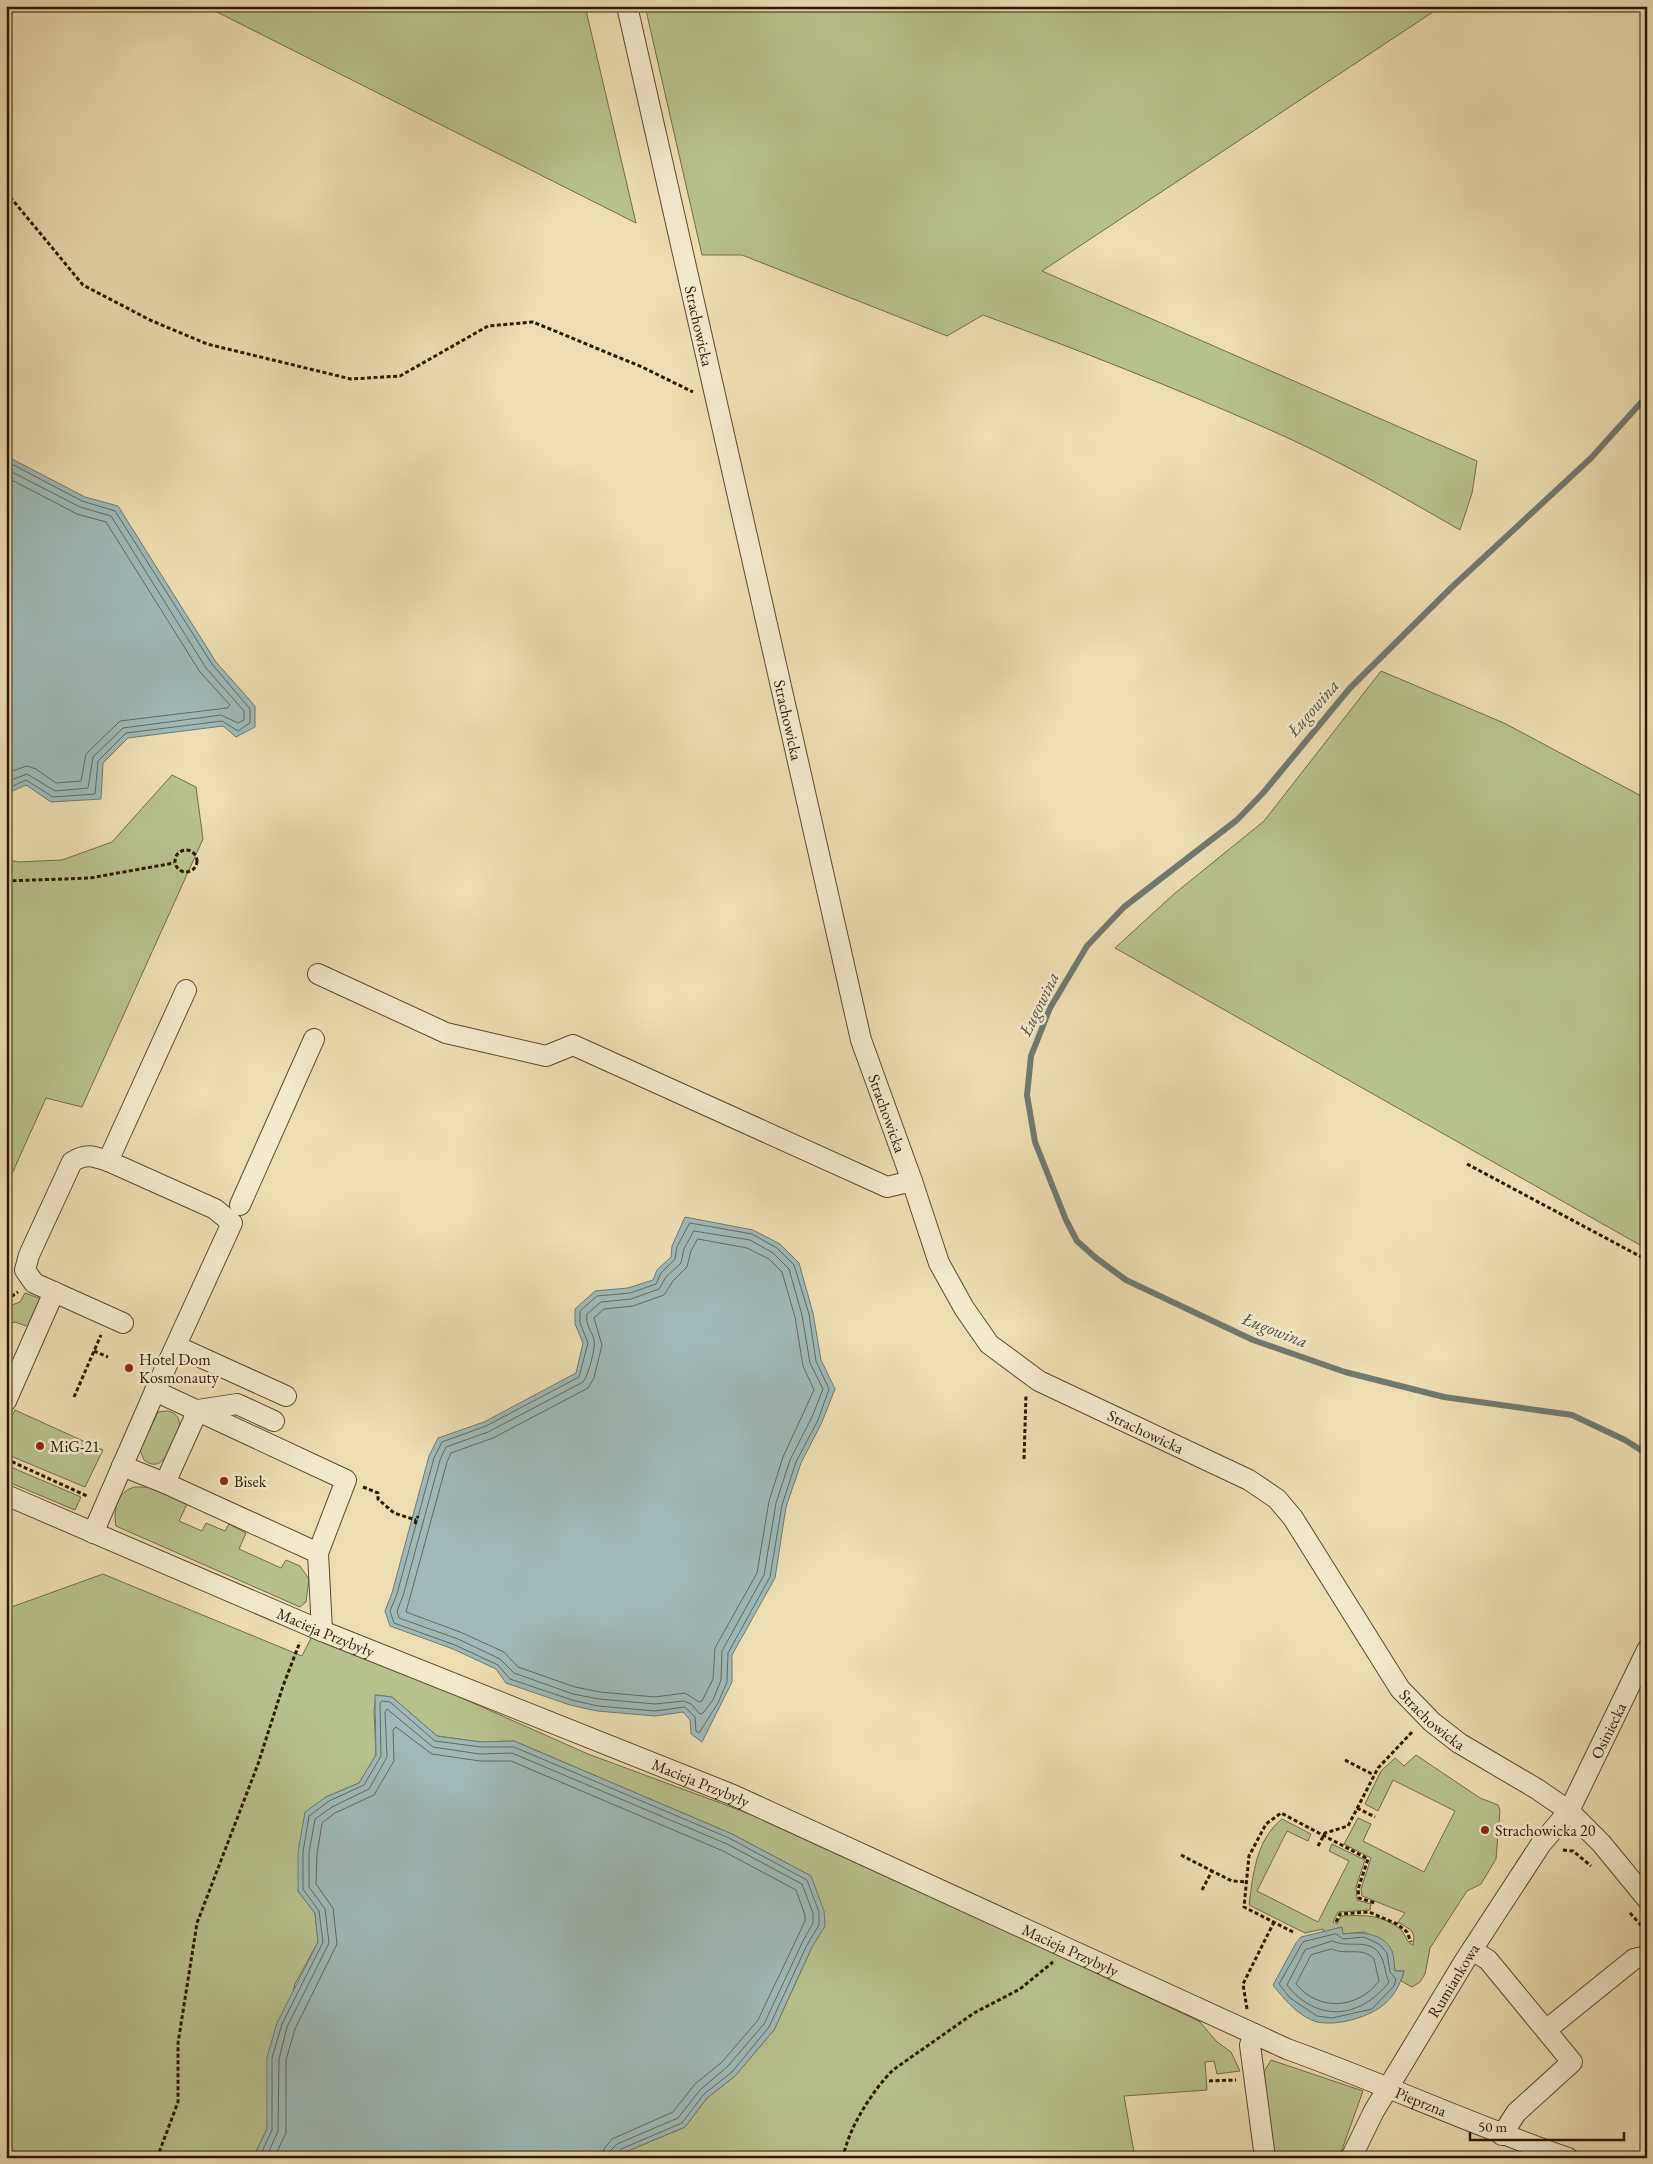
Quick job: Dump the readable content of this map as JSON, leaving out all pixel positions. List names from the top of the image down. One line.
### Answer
{"streets":{"street":["Strachowicka","Macieja Przybyły","Osiniecka","Rumiankowa","Pieprzna"]},"crossings":[["Strachowicka","Osiniecka"],["Strachowicka","Rumiankowa"],["Macieja Przybyły","Rumiankowa"],["Macieja Przybyły","Pieprzna"],["Osiniecka","Rumiankowa"],["Rumiankowa","Pieprzna"]],"water":["Ługowina"],"places":["Hotel Dom Kosmonauty","MiG-21","Bisek","Strachowicka 20"],"scale_bar":"50 m"}
